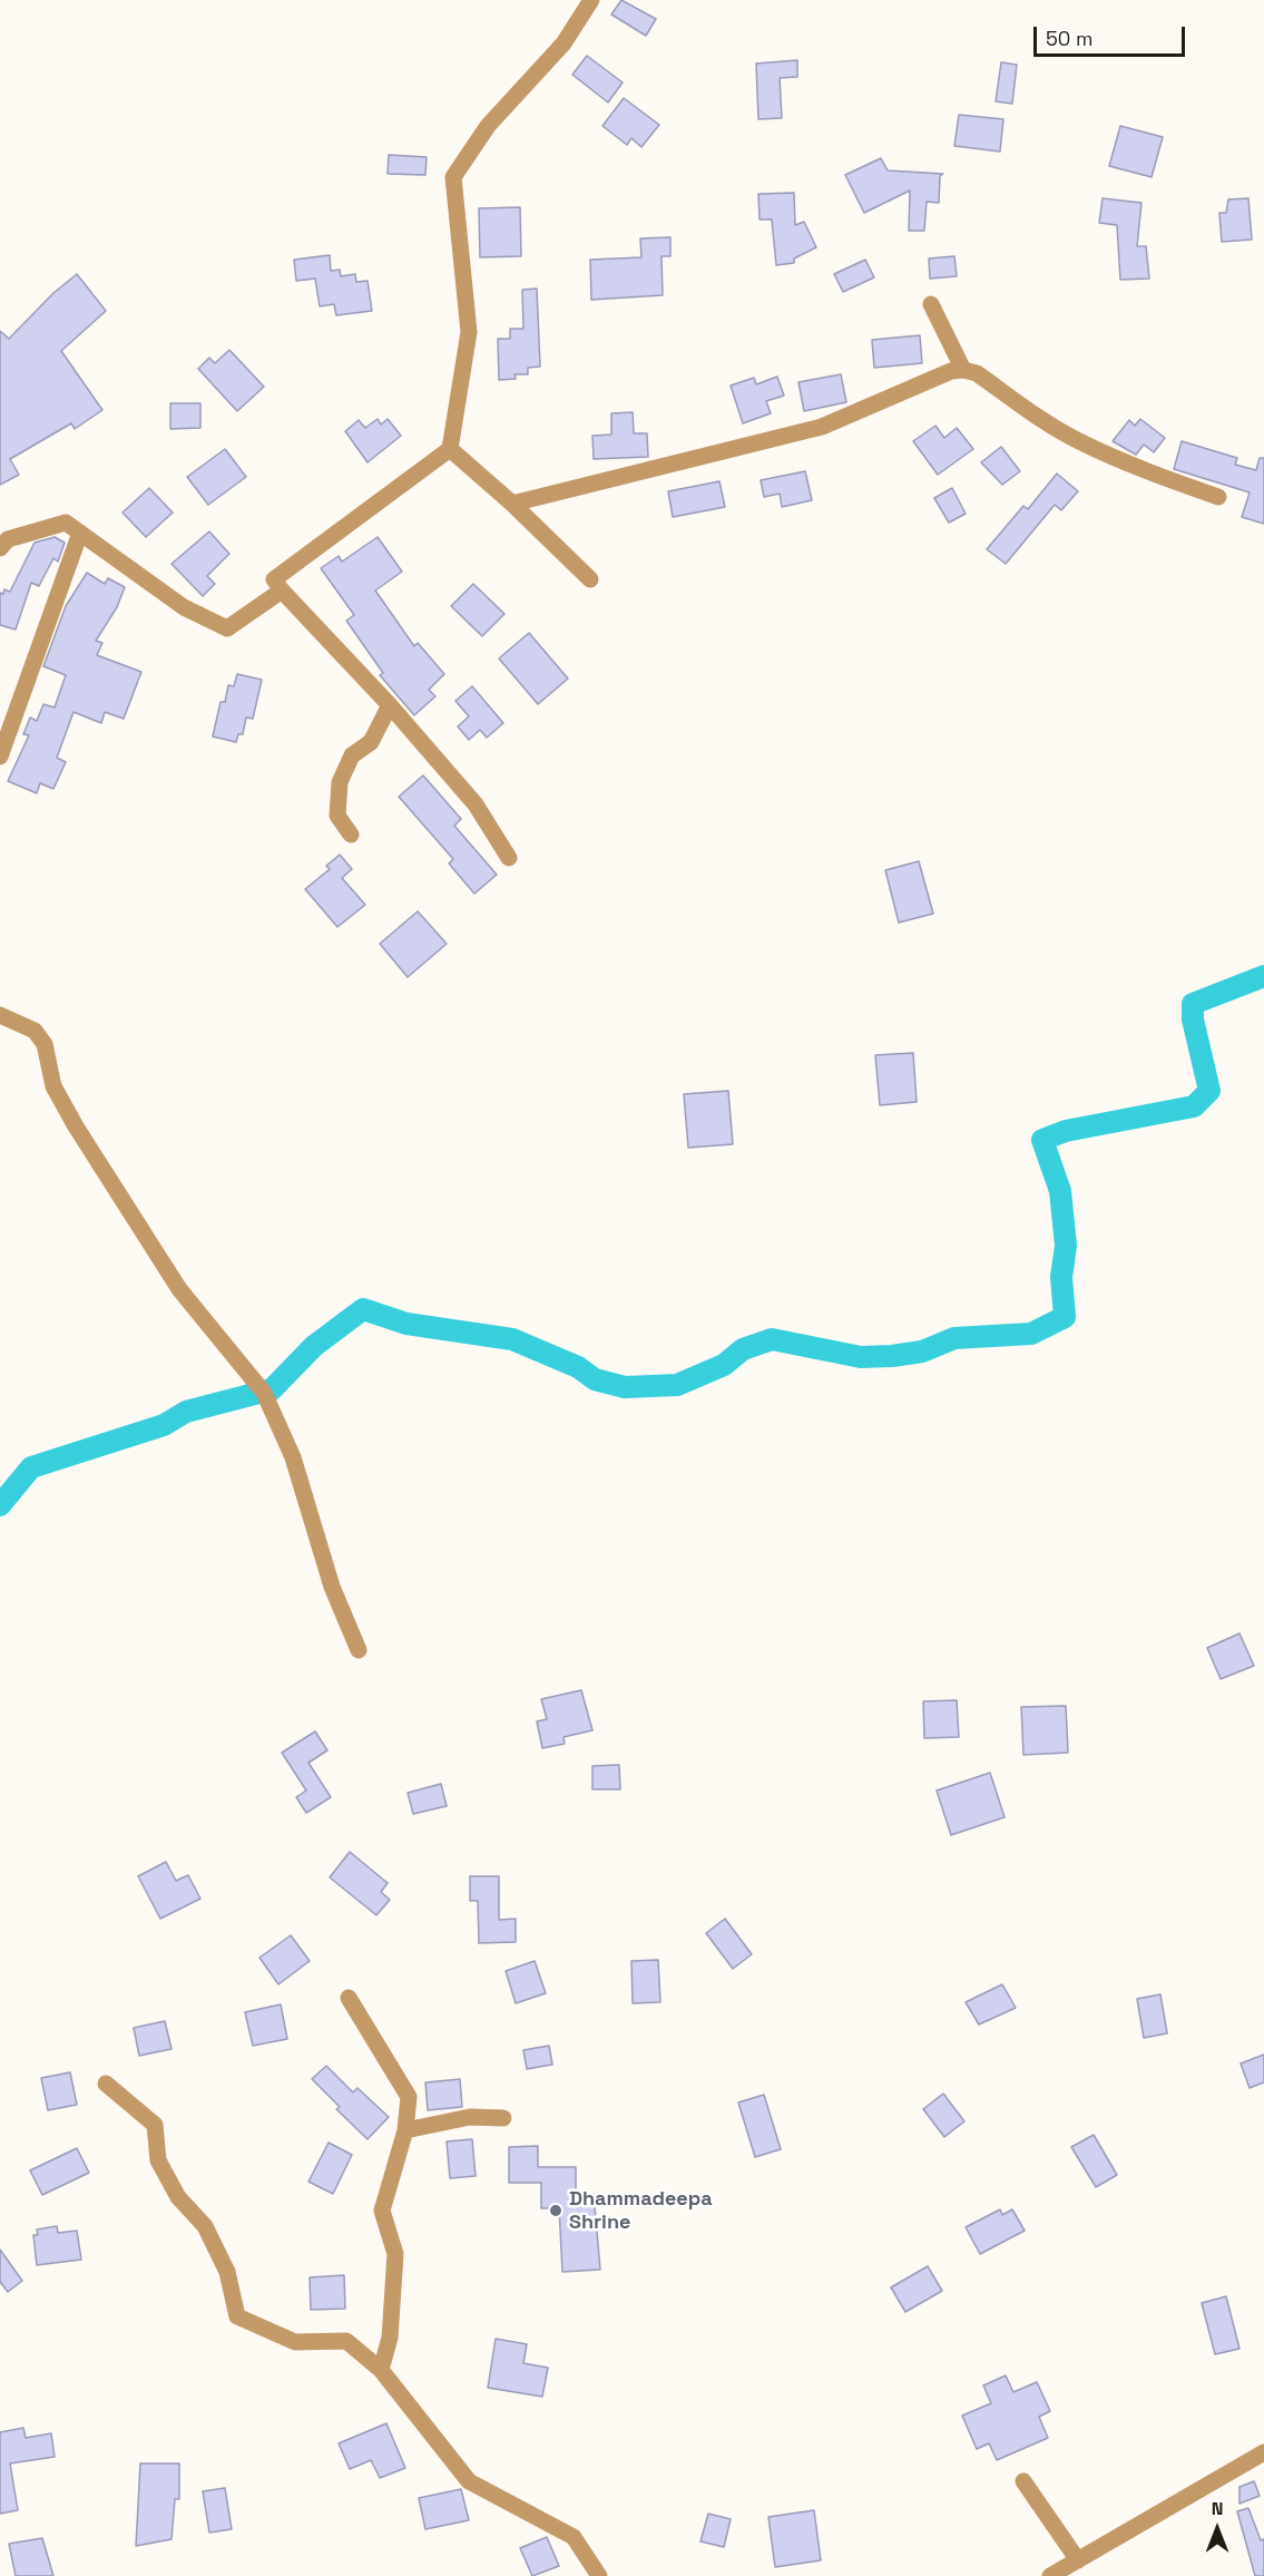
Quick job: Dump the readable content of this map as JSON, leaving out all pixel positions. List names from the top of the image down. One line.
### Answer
{"places":["Dhammadeepa Shrine"],"scale_bar":"50 m","north":"top"}
